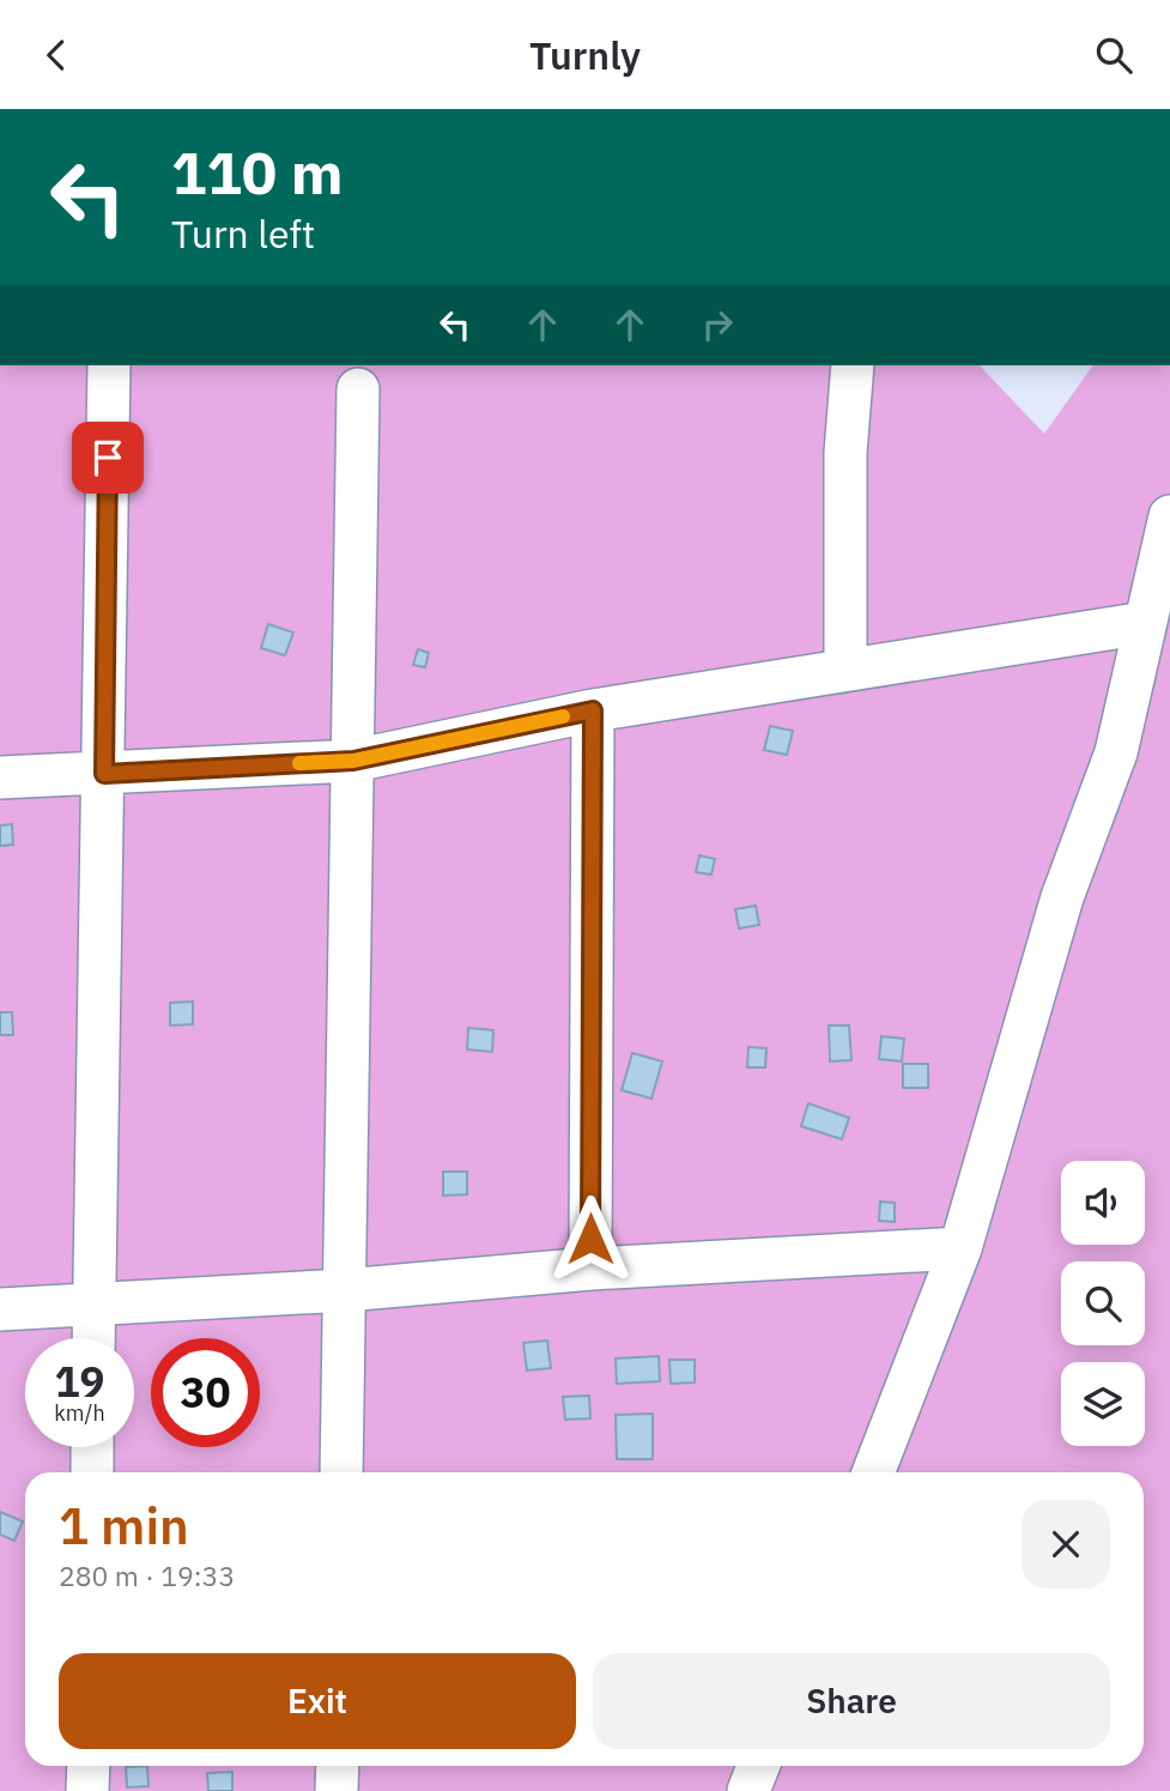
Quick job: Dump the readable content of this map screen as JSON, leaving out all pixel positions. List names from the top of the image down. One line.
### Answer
{"page":{"header":"Turnly","turn":["110 m","Turn left"],"speed":"19 km/h","limit":"30","heading":["1 min","280 m · 19:33"],"buttons":["Exit","Share"]}}
